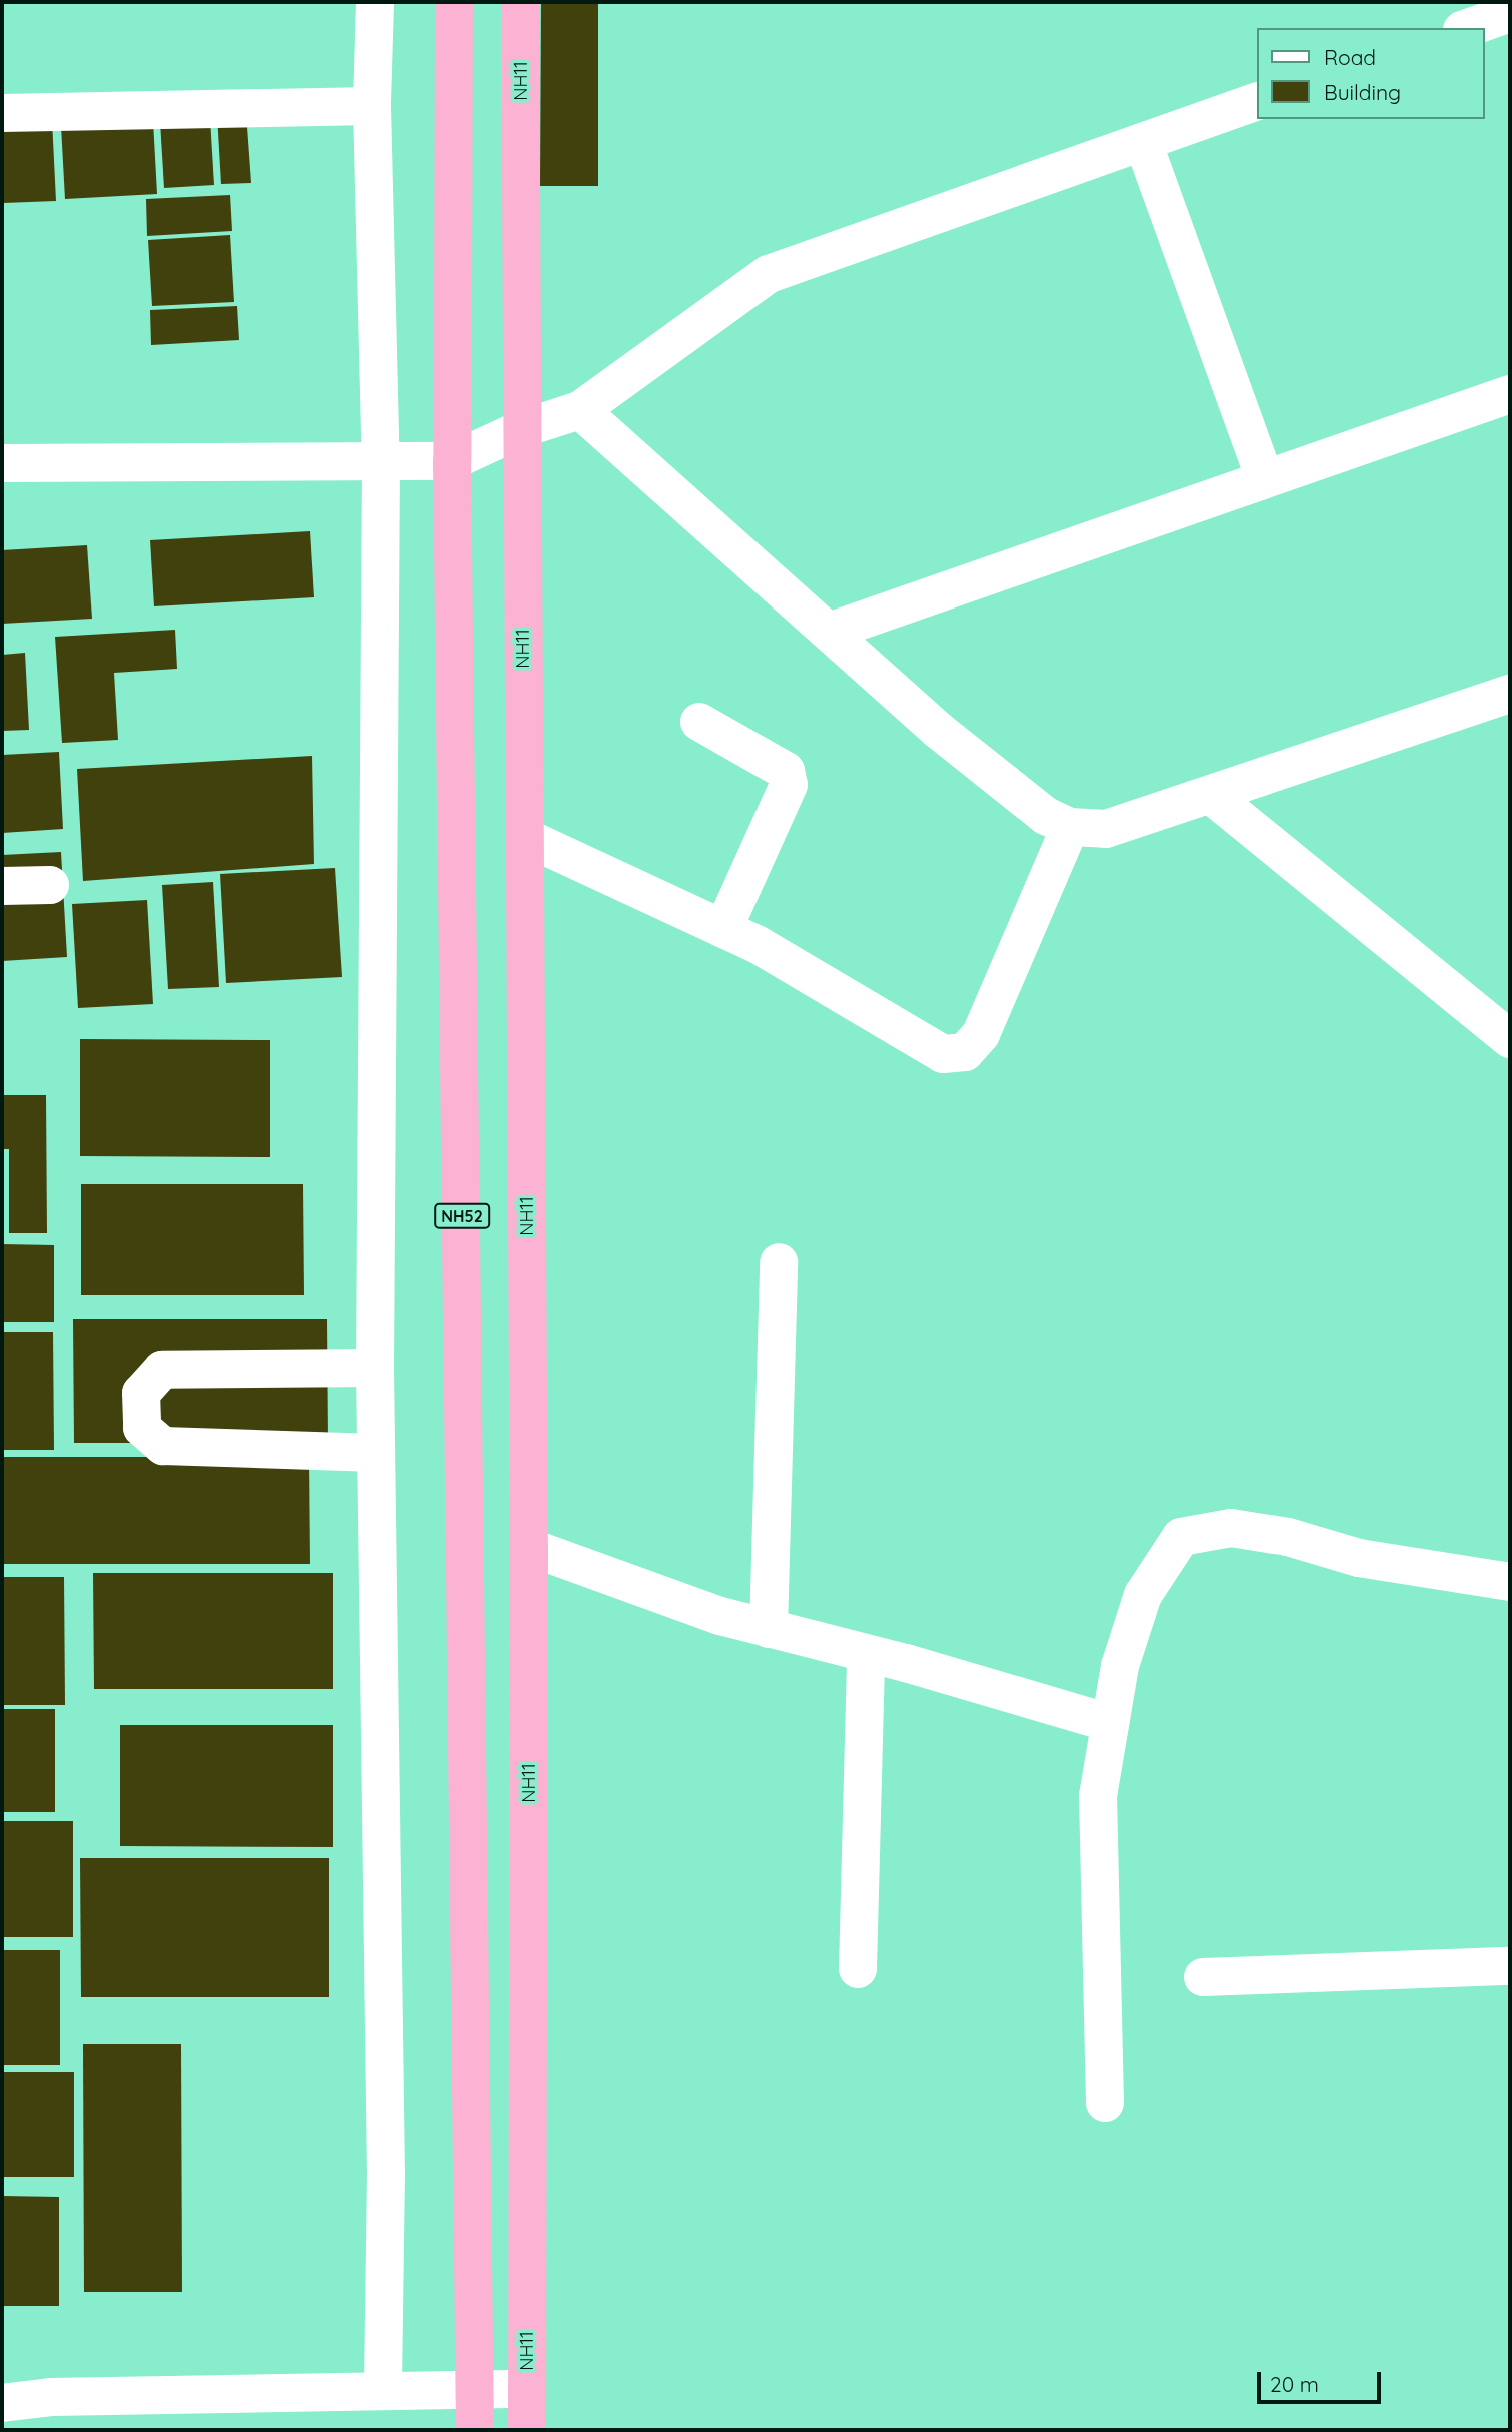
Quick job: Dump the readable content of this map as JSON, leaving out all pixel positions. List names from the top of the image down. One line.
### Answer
{"streets":{"highway":["NH11","NH52"]},"legend":["Road","Building"],"scale_bar":"20 m"}
